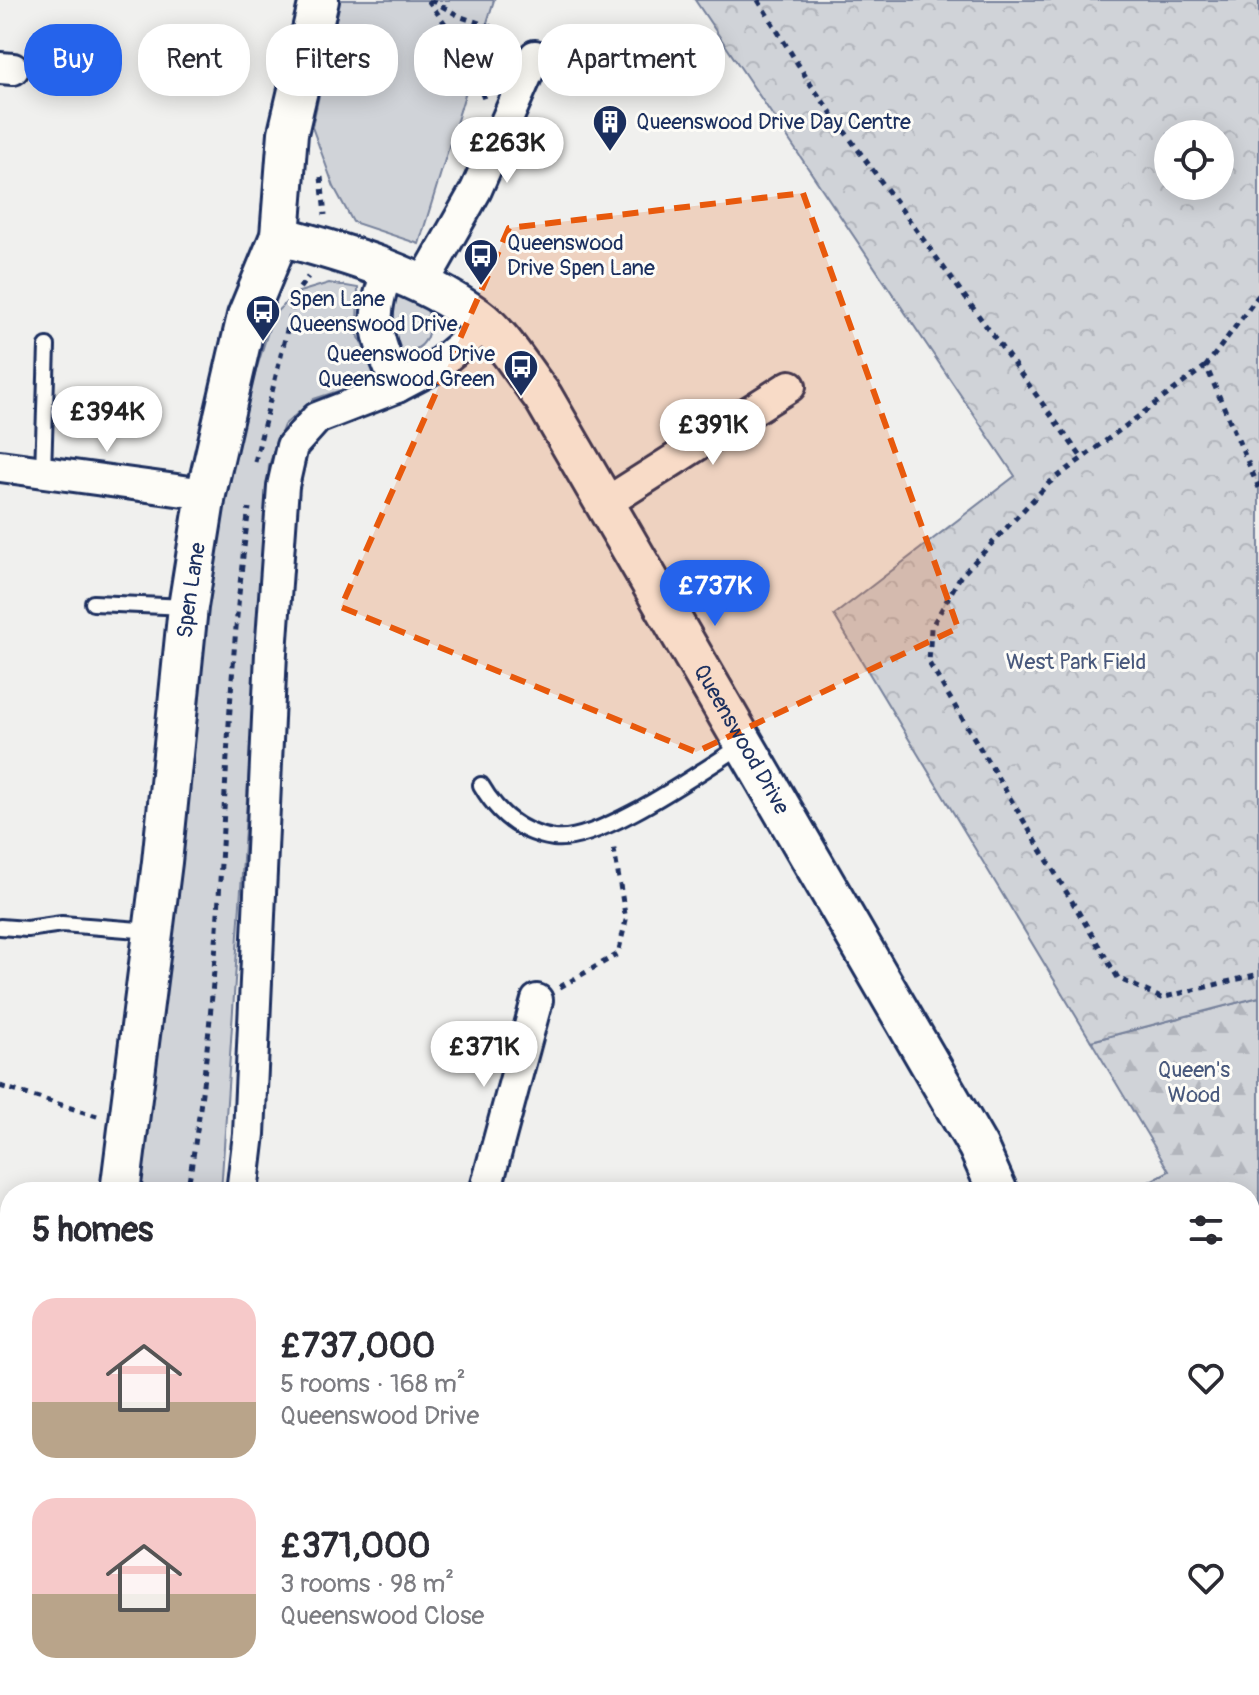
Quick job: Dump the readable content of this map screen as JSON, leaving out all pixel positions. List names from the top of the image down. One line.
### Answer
{"streets":{"street":["Spen Lane","Queenswood Drive"]},"crossings":[["Spen Lane","Queenswood Drive"]],"parks":["West Park Field","Queen's Wood"],"places":{"building":["Queenswood Drive Day Centre"],"bus stop":["Queenswood Drive Spen Lane","Spen Lane Queenswood Drive","Queenswood Drive Queenswood Green"]},"page":{"chip":["Buy","Rent","Filters","New","Apartment"],"price":["£263K","£394K","£391K","£737K","£371K"],"heading":"5 homes","list":[{"name":"£737,000","note":"5 rooms · 168 m² · Queenswood Drive"},{"name":"£371,000","note":"3 rooms · 98 m² · Queenswood Close"}]}}
